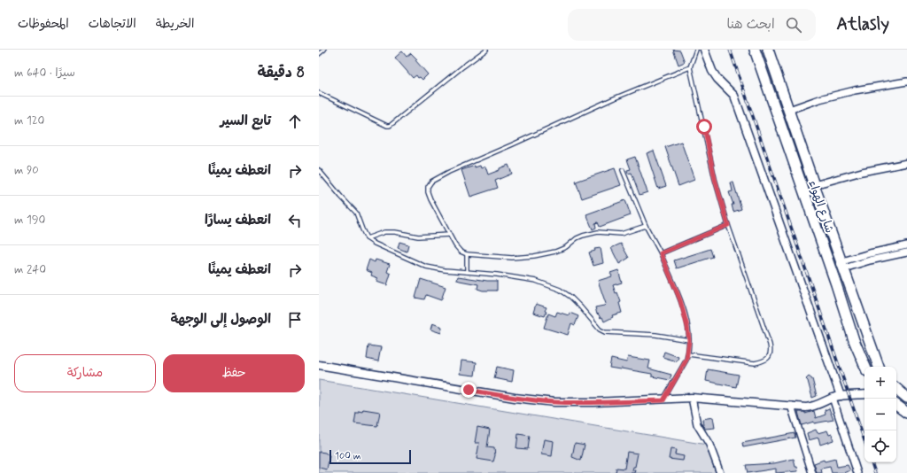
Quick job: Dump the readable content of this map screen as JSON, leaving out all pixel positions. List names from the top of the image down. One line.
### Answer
{"streets":{"main road":["شارع الهواء"]},"scale_bar":"100 m","page":{"header":"Atlasly","search":"ابحث هنا","nav":["الخريطة","الاتجاهات","المحفوظات"],"heading":["8 دقيقة","سيرًا · 640 m"],"list":[["تابع السير","120 m"],["انعطف يمينًا","90 m"],["انعطف يسارًا","190 m"],["انعطف يمينًا","240 m"],"الوصول إلى الوجهة"],"buttons":["حفظ","مشاركة"],"map_buttons":["+","−"],"scale":"100 m"}}
